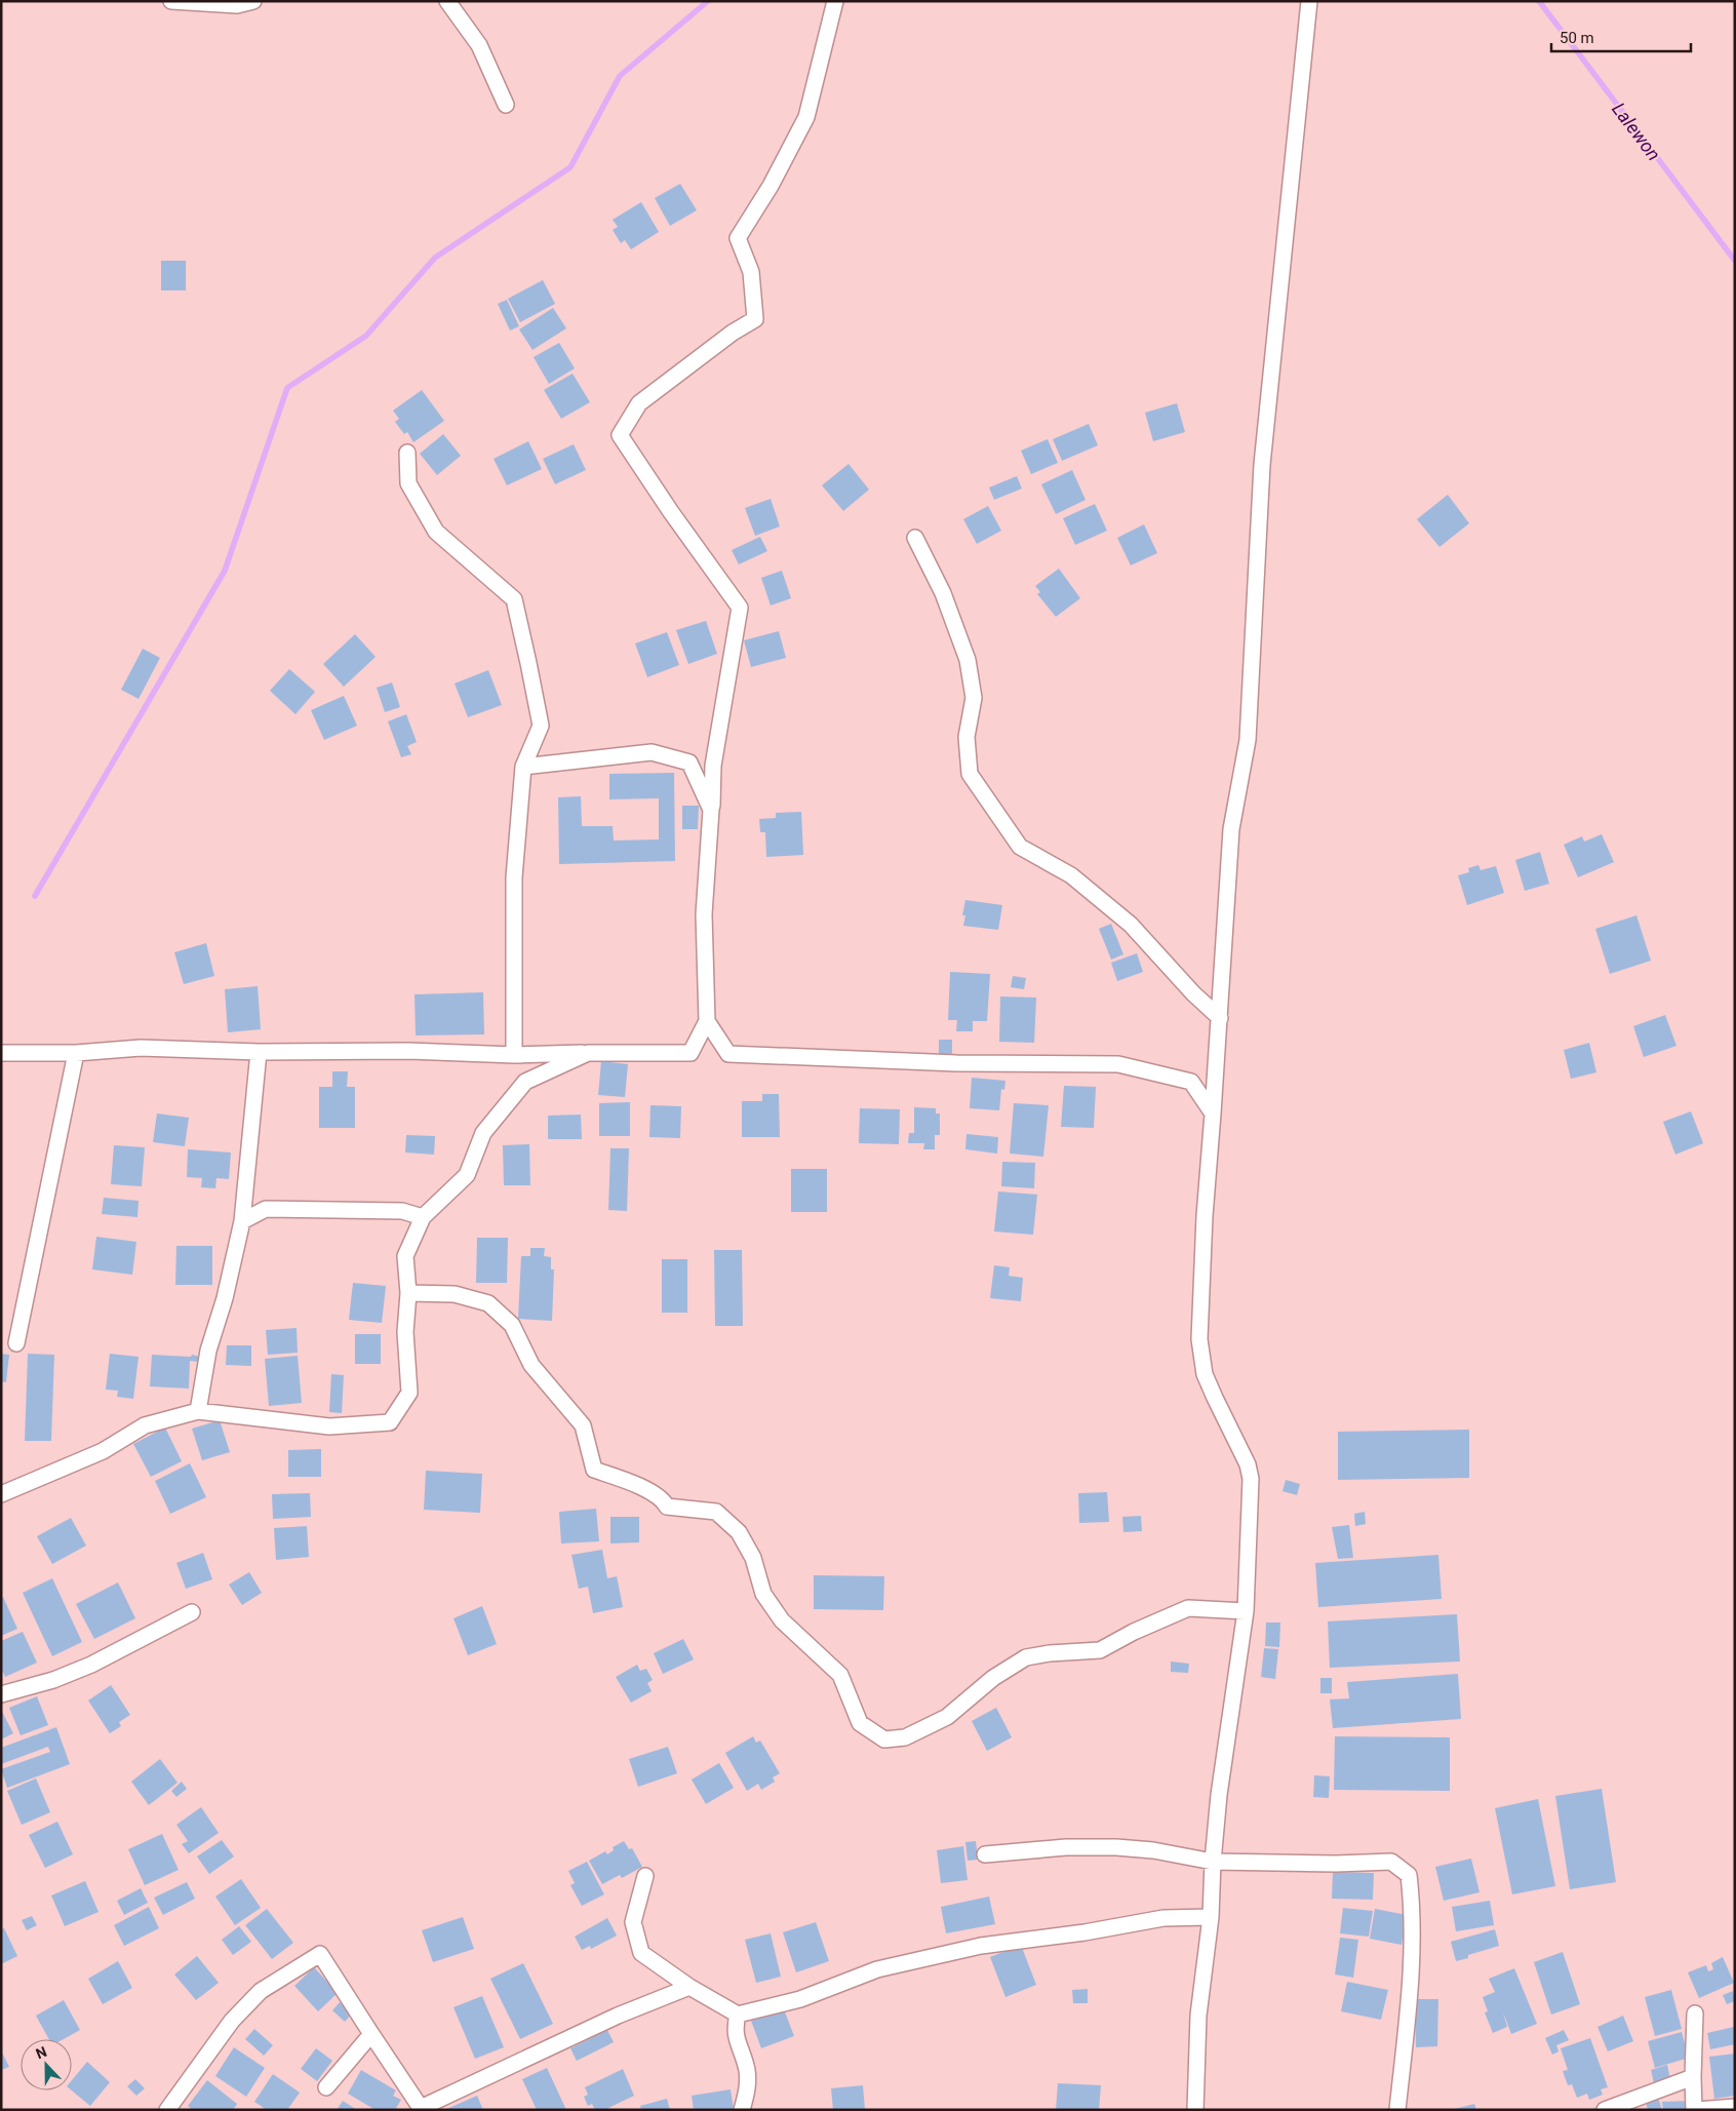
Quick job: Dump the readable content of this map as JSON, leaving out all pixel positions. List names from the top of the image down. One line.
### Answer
{"water":["Lalewon"],"scale_bar":"50 m","north":"top"}
